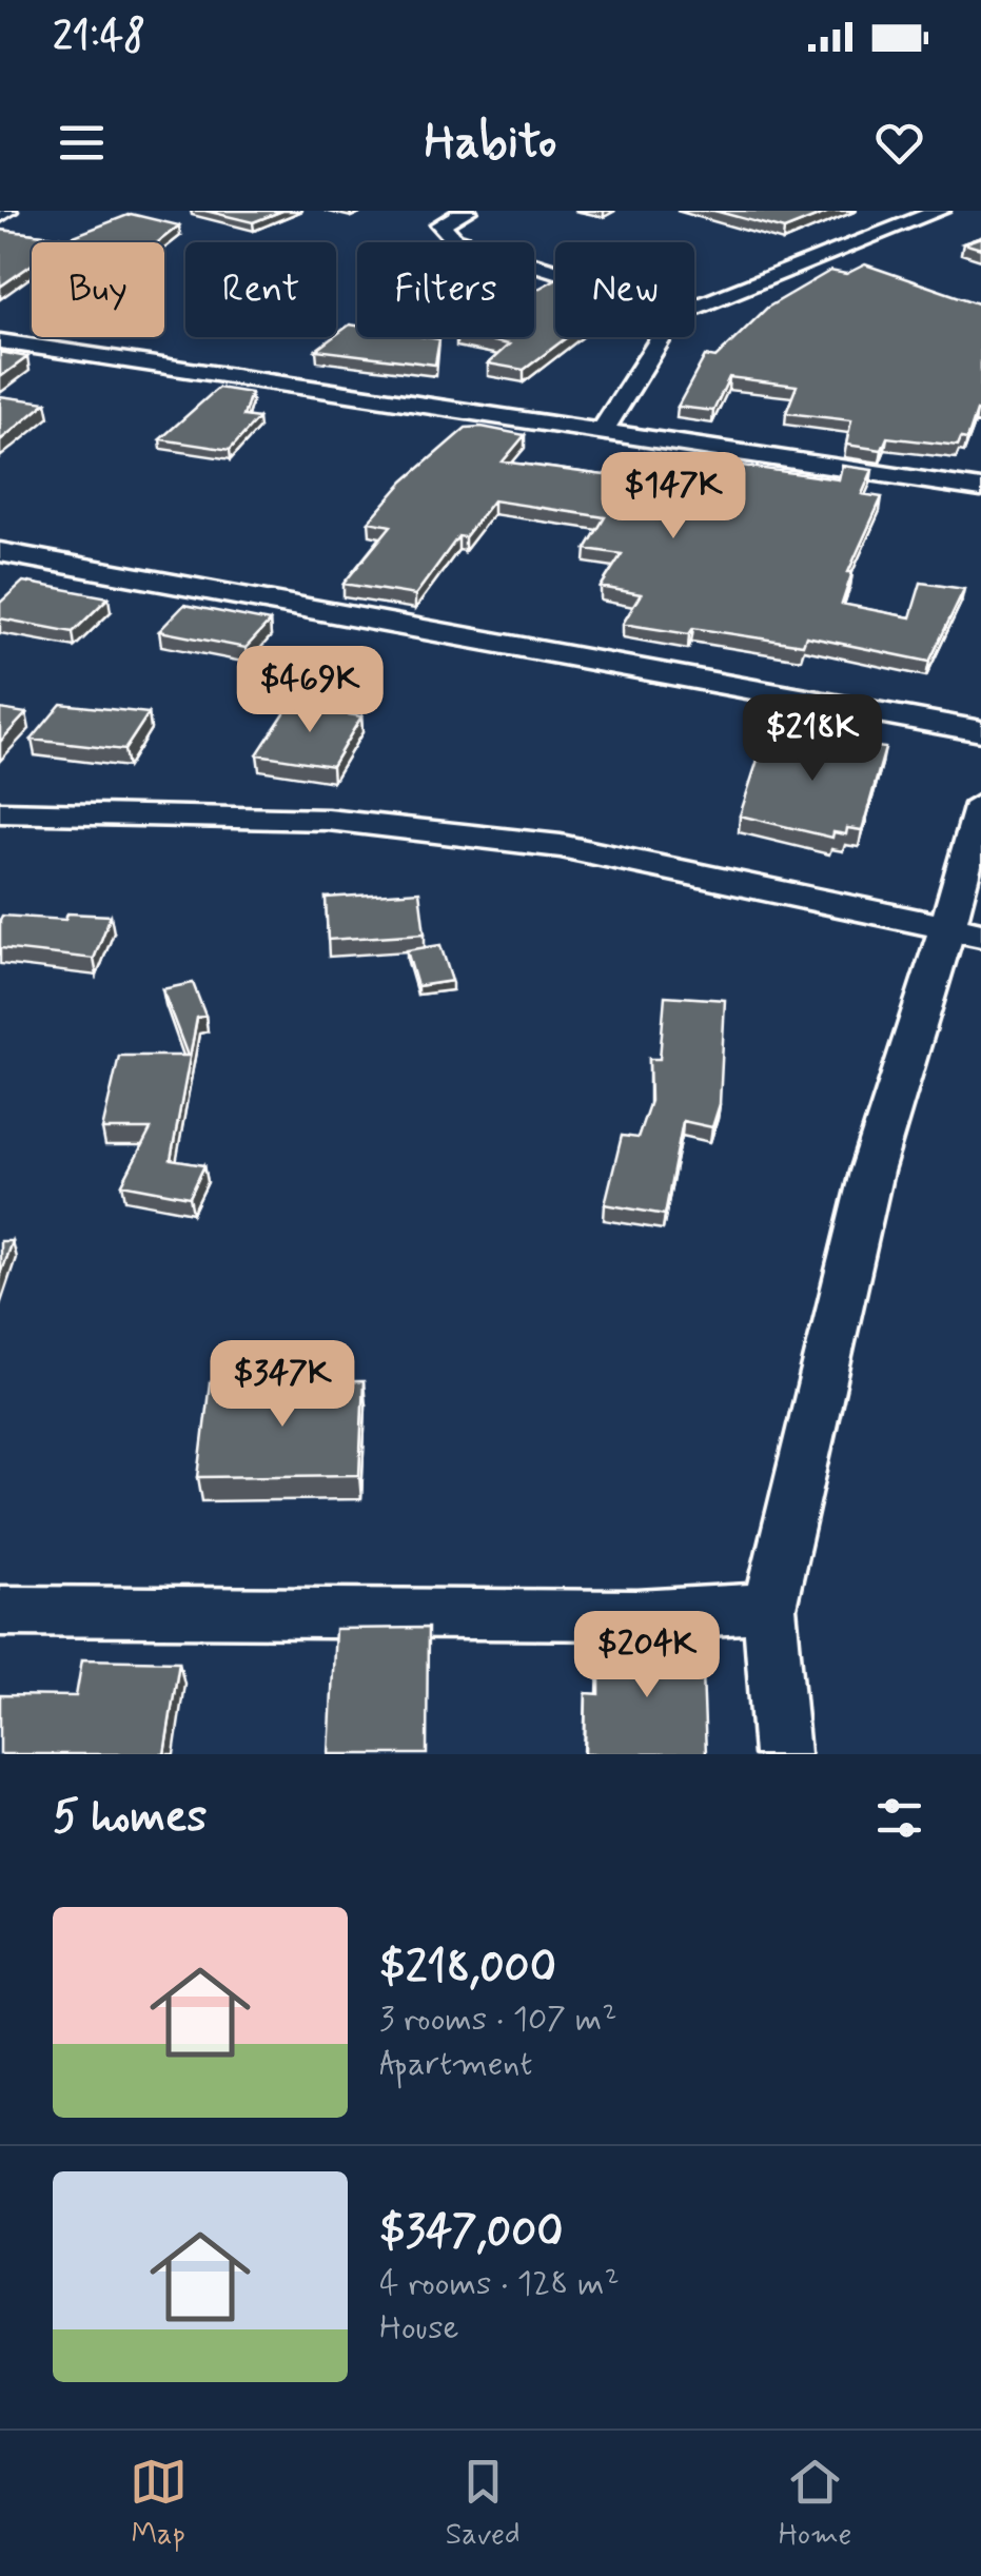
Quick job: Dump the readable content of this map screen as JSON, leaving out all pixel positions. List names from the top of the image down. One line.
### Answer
{"page":{"status":"21:48","header":"Habito","chip":["Buy","Rent","Filters","New"],"price":["$147K","$469K","$218K","$347K","$204K"],"heading":"5 homes","list":[{"name":"$218,000","note":"3 rooms · 107 m² · Apartment"},{"name":"$347,000","note":"4 rooms · 128 m² · House"}],"tabs":["Map","Saved","Home"]}}
